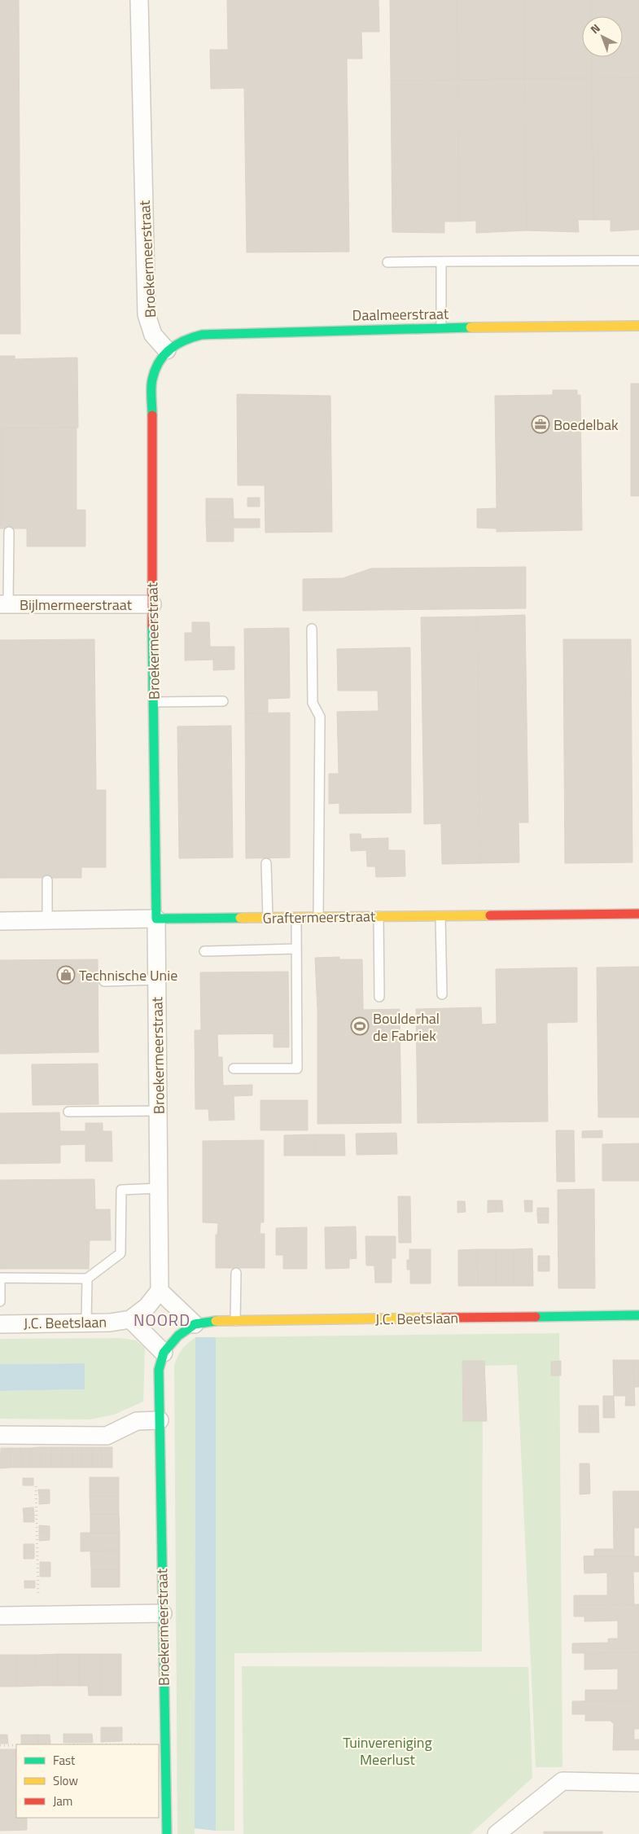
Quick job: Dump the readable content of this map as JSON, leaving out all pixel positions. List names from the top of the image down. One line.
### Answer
{"streets":{"street":["Broekermeerstraat","Daalmeerstraat","Bijlmermeerstraat","Graftermeerstraat","J.C. Beetslaan"]},"crossings":[["Broekermeerstraat","Daalmeerstraat"],["Broekermeerstraat","Bijlmermeerstraat"],["Broekermeerstraat","Graftermeerstraat"]],"districts":["NOORD"],"parks":["Tuinvereniging Meerlust"],"places":{"office":["Boedelbak"],"shop":["Technische Unie"],"sports":["Boulderhal de Fabriek"]},"legend":["Fast","Slow","Jam"],"north":"top left"}
